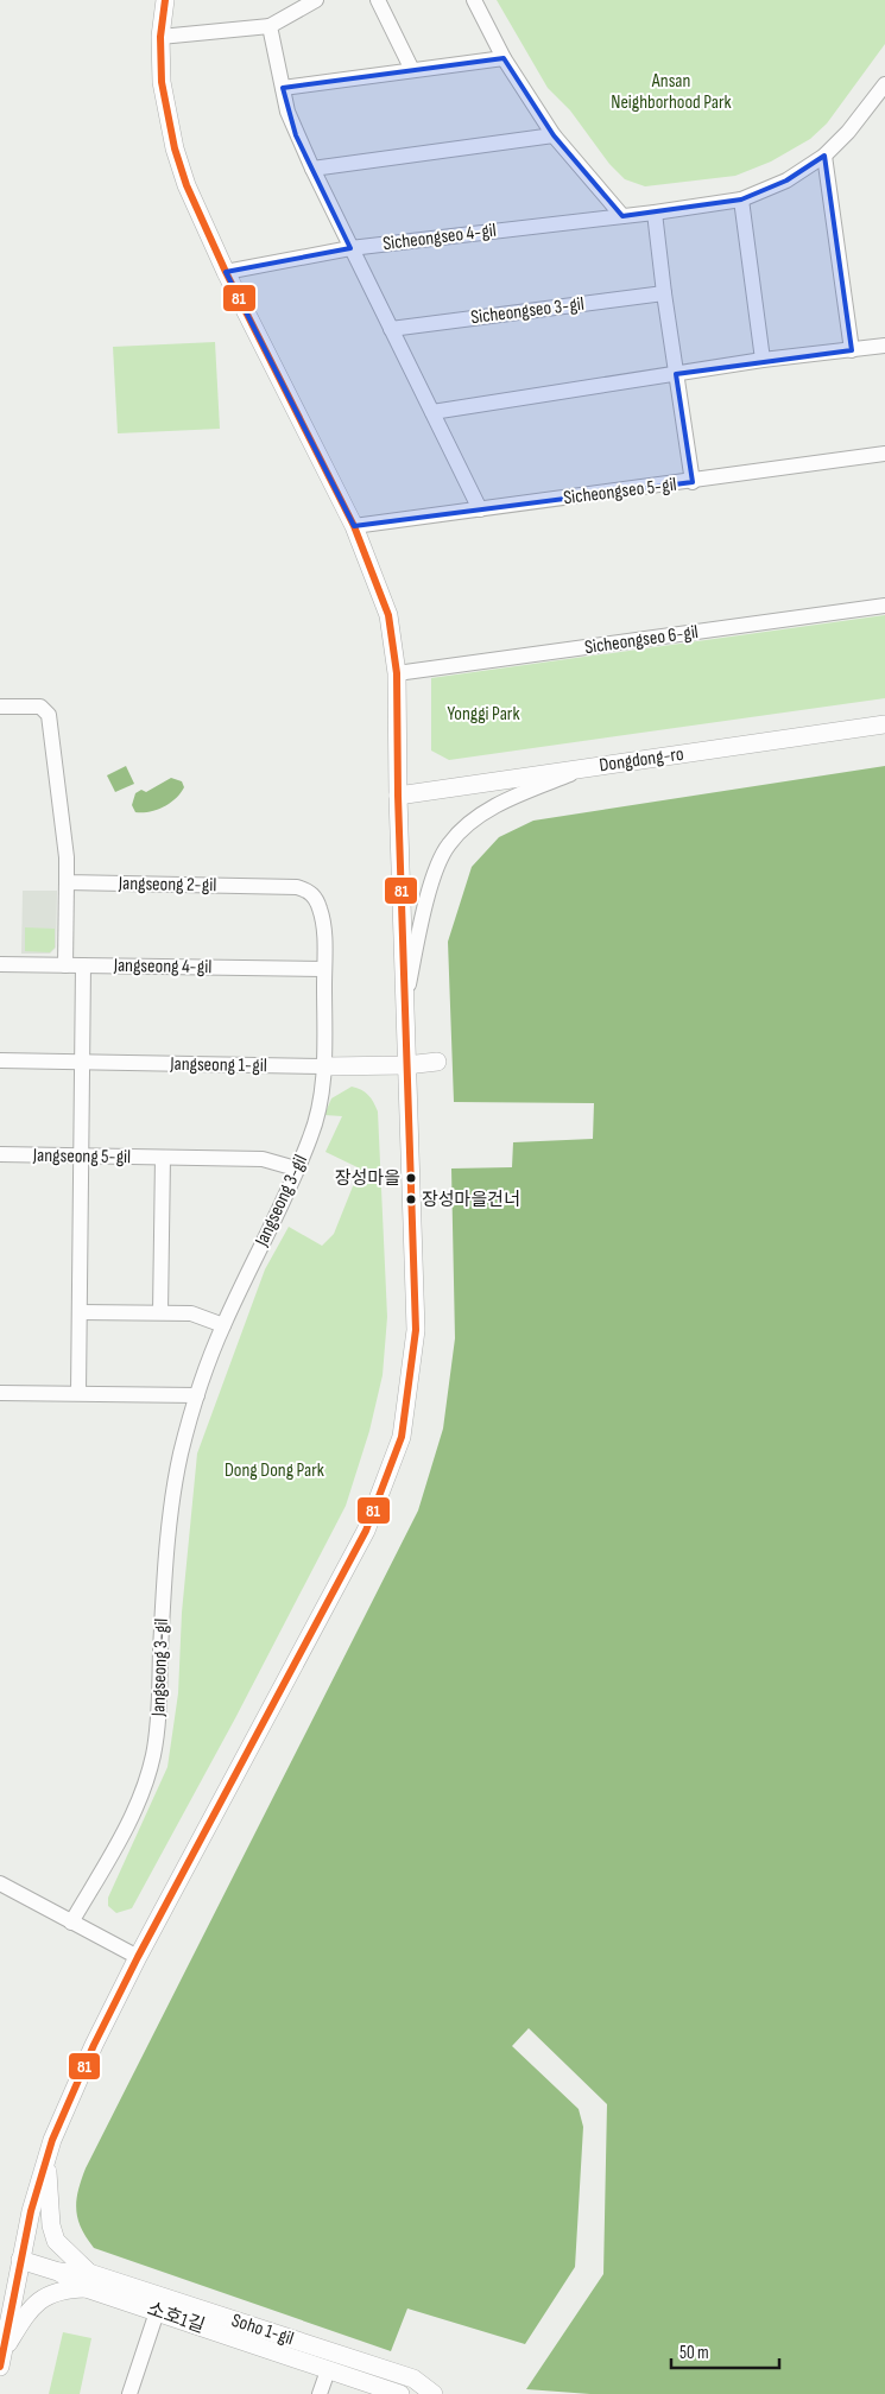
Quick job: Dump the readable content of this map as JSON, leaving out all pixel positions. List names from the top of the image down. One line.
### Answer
{"streets":{"street":["Sicheongseo 4-gil","Sicheongseo 3-gil","Sicheongseo 5-gil","Sicheongseo 6-gil","Dongdong-ro","Jangseong 2-gil","Jangseong 4-gil","Jangseong 1-gil","Jangseong 5-gil","Jangseong 3-gil","소호1길","Soho 1-gil"]},"crossings":[["Jangseong 2-gil","Jangseong 4-gil"],["Jangseong 2-gil","Jangseong 1-gil"],["Jangseong 2-gil","Jangseong 3-gil"],["Jangseong 1-gil","Jangseong 3-gil"],["Jangseong 5-gil","Jangseong 3-gil"],["소호1길","Soho 1-gil"]],"parks":["Ansan Neighborhood Park","Yonggi Park","Dong Dong Park"],"places":["장성마을","장성마을건너"],"lines":["transit line 81"],"scale_bar":"50 m"}
